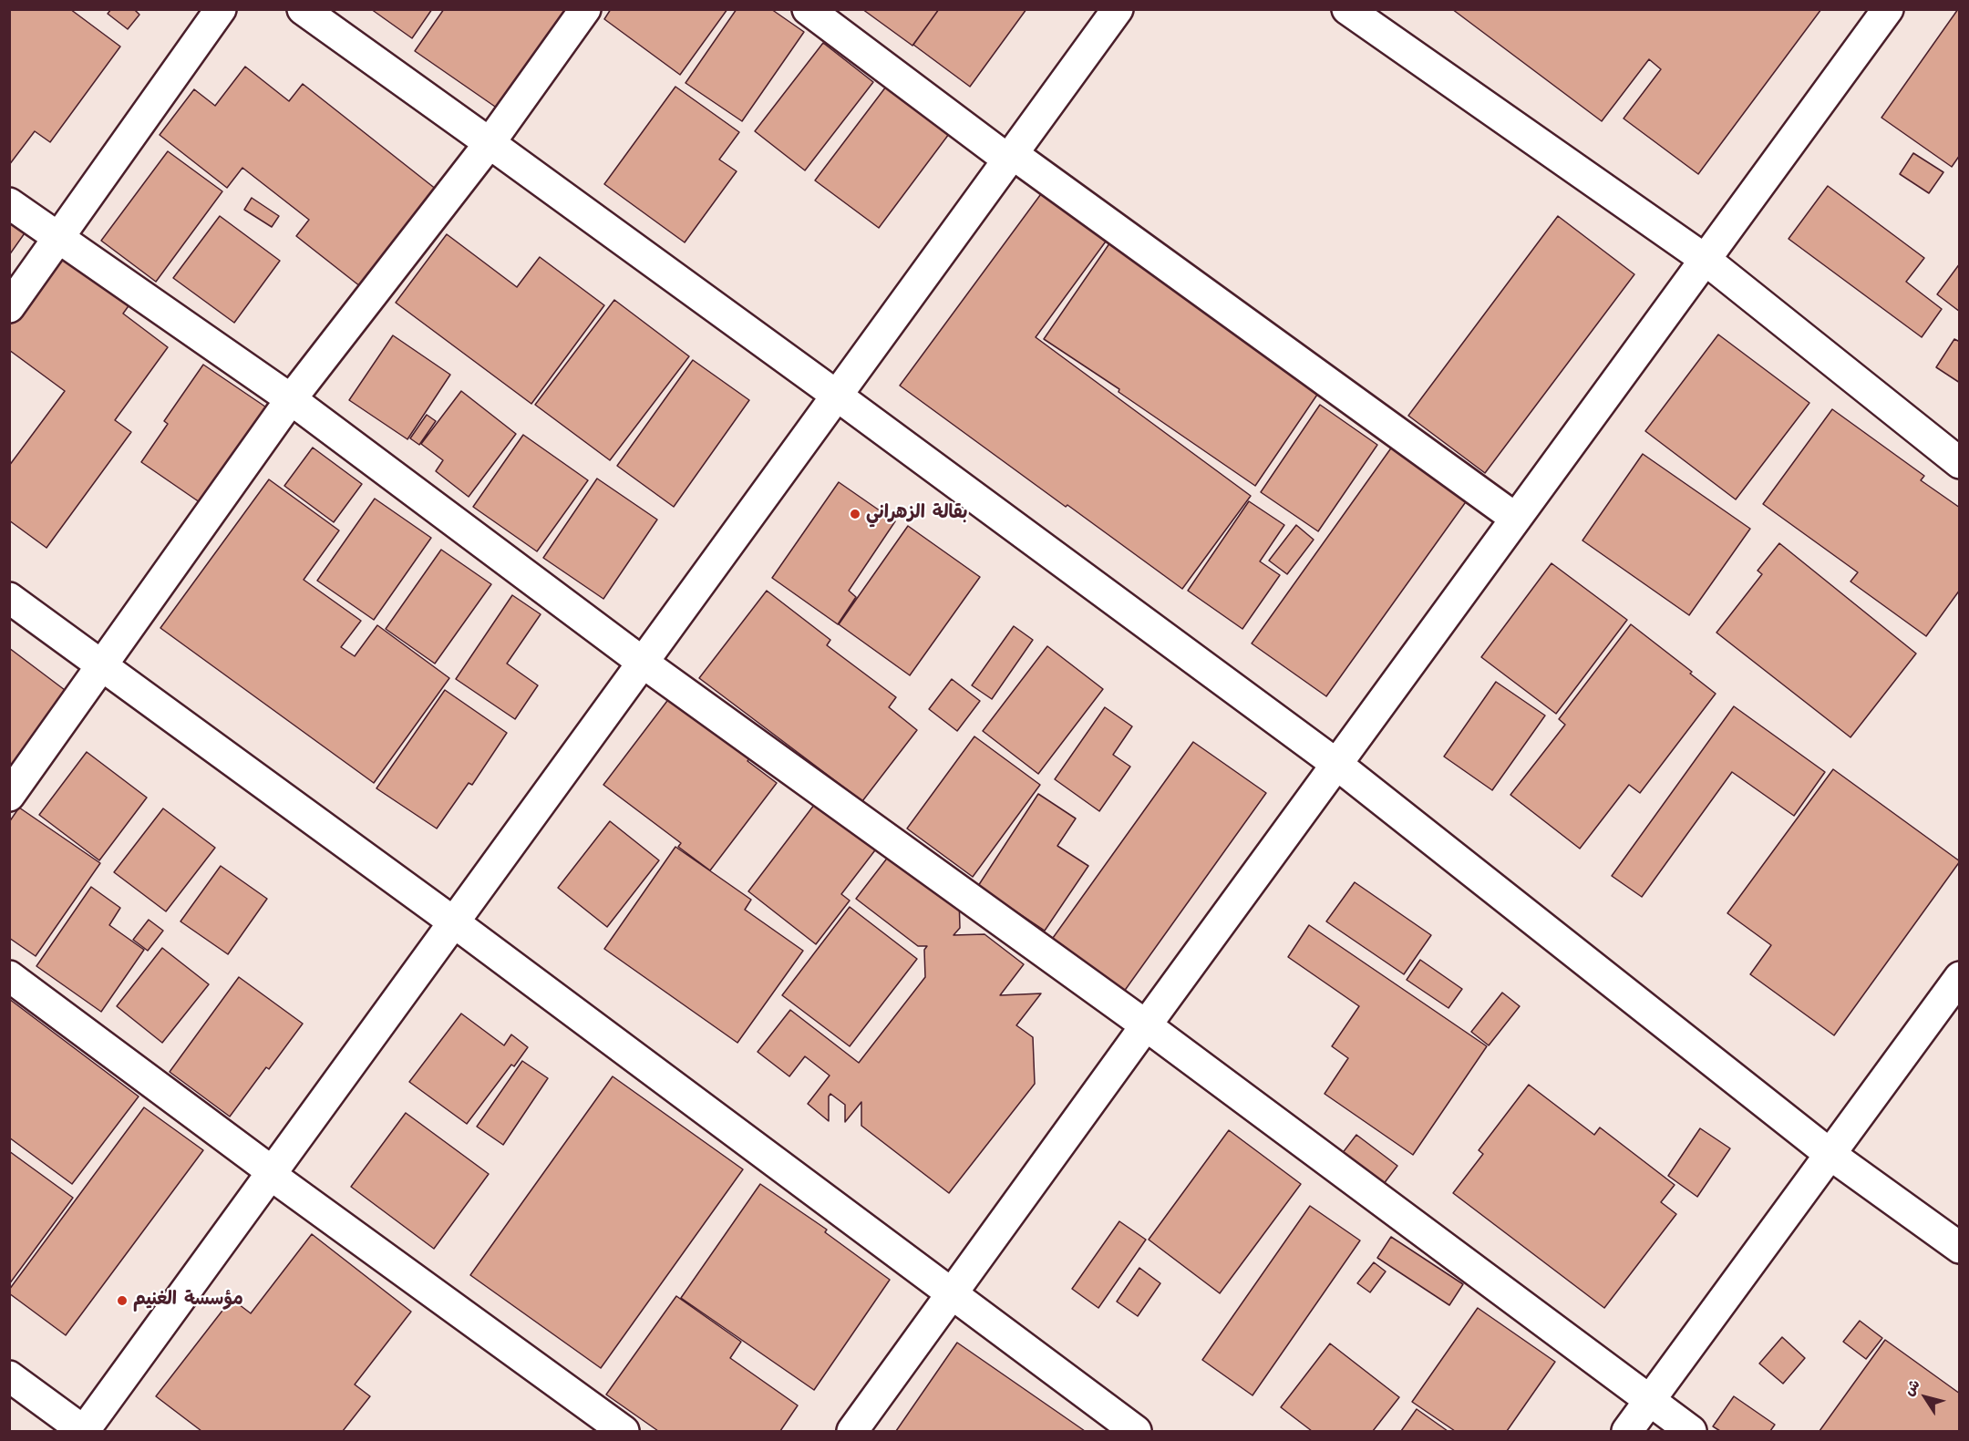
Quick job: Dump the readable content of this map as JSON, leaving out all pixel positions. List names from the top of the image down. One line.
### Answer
{"places":["بقالة الزهراني","مؤسسة الغنيم"],"north":"top left"}
